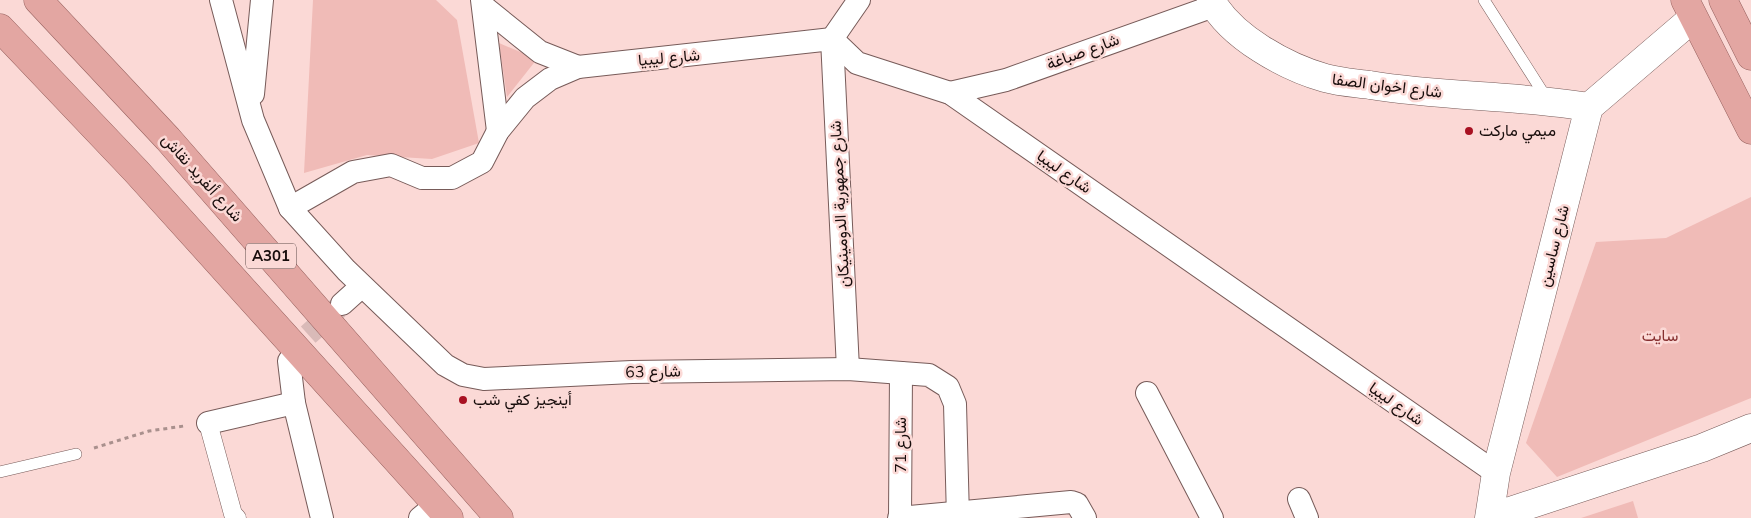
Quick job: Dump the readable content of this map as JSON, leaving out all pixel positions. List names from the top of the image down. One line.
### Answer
{"streets":{"highway":["شارع ألفريد نقاش","A301"],"street":["شارع صباغة","شارع ليبيا","شارع اخوان الصفا","شارع جمهورية الدومينيكان","شارع ساسين","شارع 63","شارع 71"]},"crossings":[["شارع صباغة","شارع ليبيا"],["شارع صباغة","شارع اخوان الصفا"],["شارع ليبيا","شارع جمهورية الدومينيكان"],["شارع ليبيا","شارع ساسين"],["شارع ليبيا","شارع 63"],["شارع اخوان الصفا","شارع ساسين"],["شارع جمهورية الدومينيكان","شارع 63"],["شارع 63","شارع 71"]],"parks":["سايت"],"places":["ميمي ماركت","أينجيز كفي شب"]}
